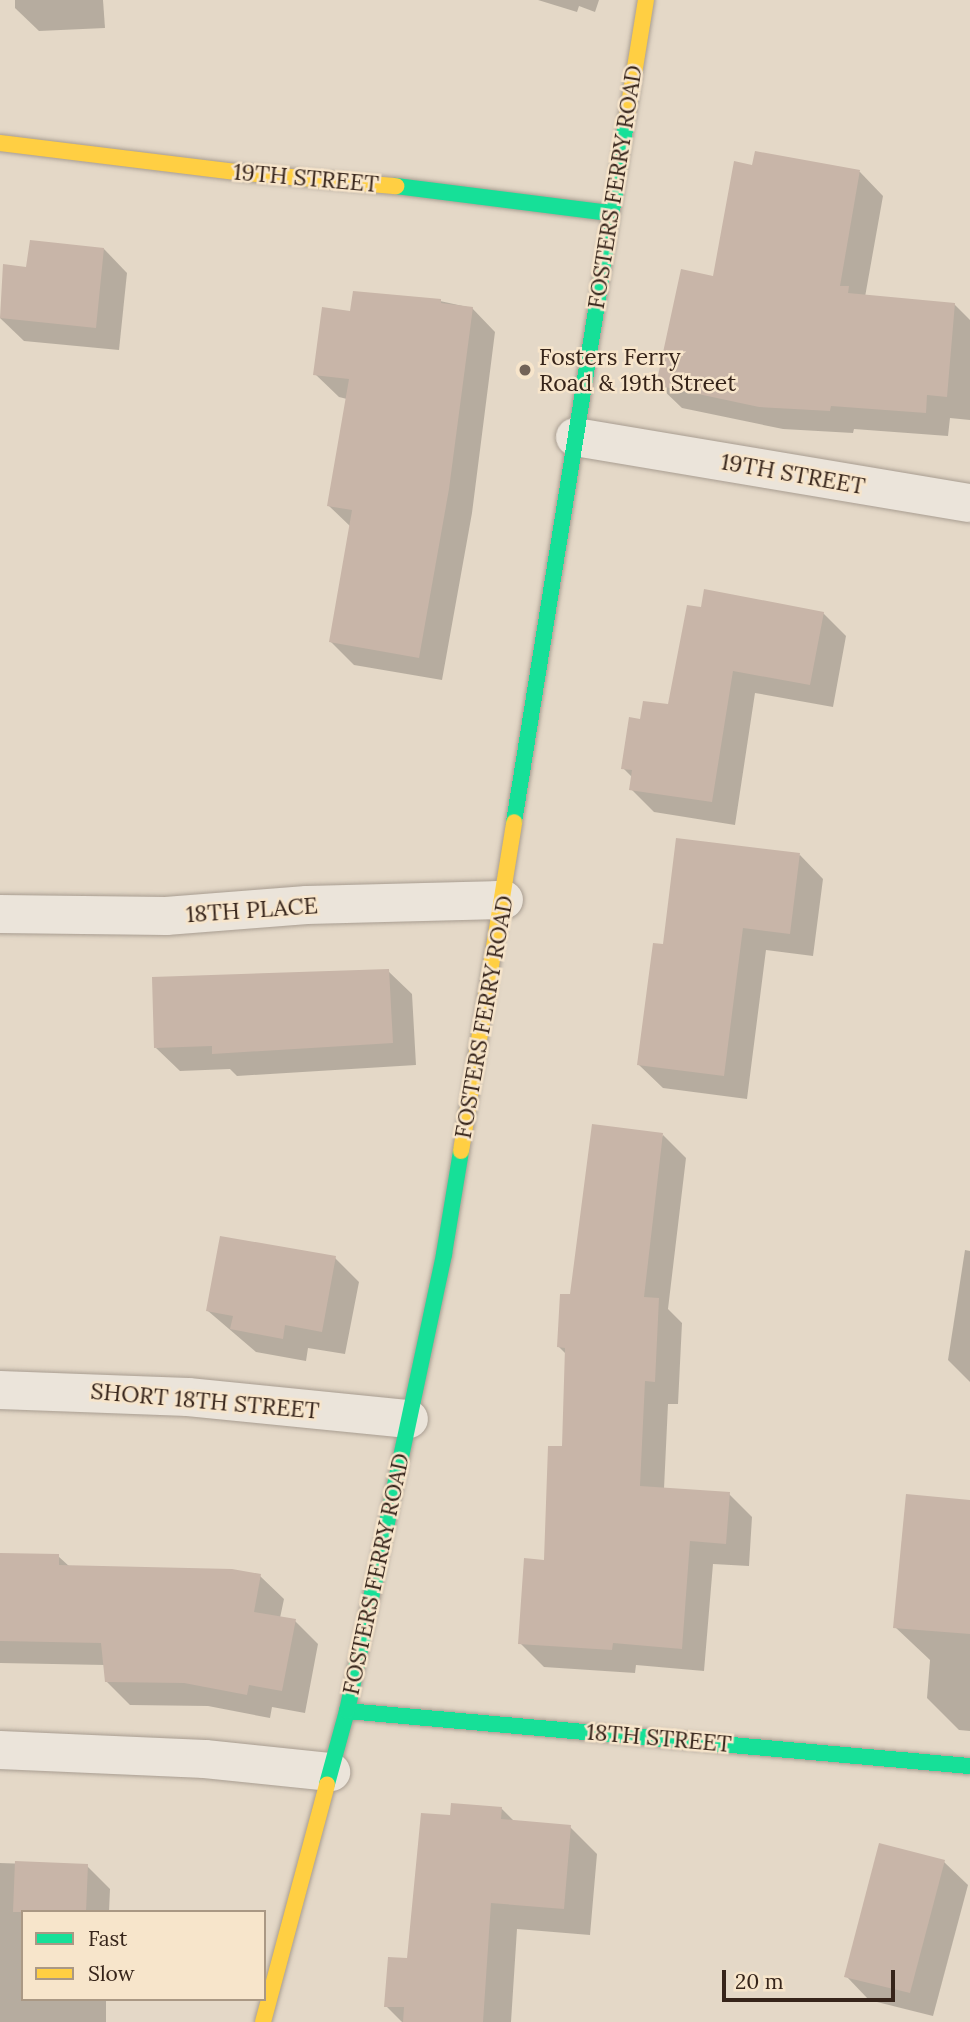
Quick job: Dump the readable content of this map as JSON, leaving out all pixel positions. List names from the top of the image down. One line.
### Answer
{"streets":{"street":["19TH STREET","FOSTERS FERRY ROAD","18TH PLACE","SHORT 18TH STREET","18TH STREET"]},"crossings":[["19TH STREET","FOSTERS FERRY ROAD"],["FOSTERS FERRY ROAD","18TH PLACE"],["FOSTERS FERRY ROAD","SHORT 18TH STREET"],["FOSTERS FERRY ROAD","18TH STREET"]],"places":["Fosters Ferry Road & 19th Street"],"legend":["Fast","Slow"],"scale_bar":"20 m"}
